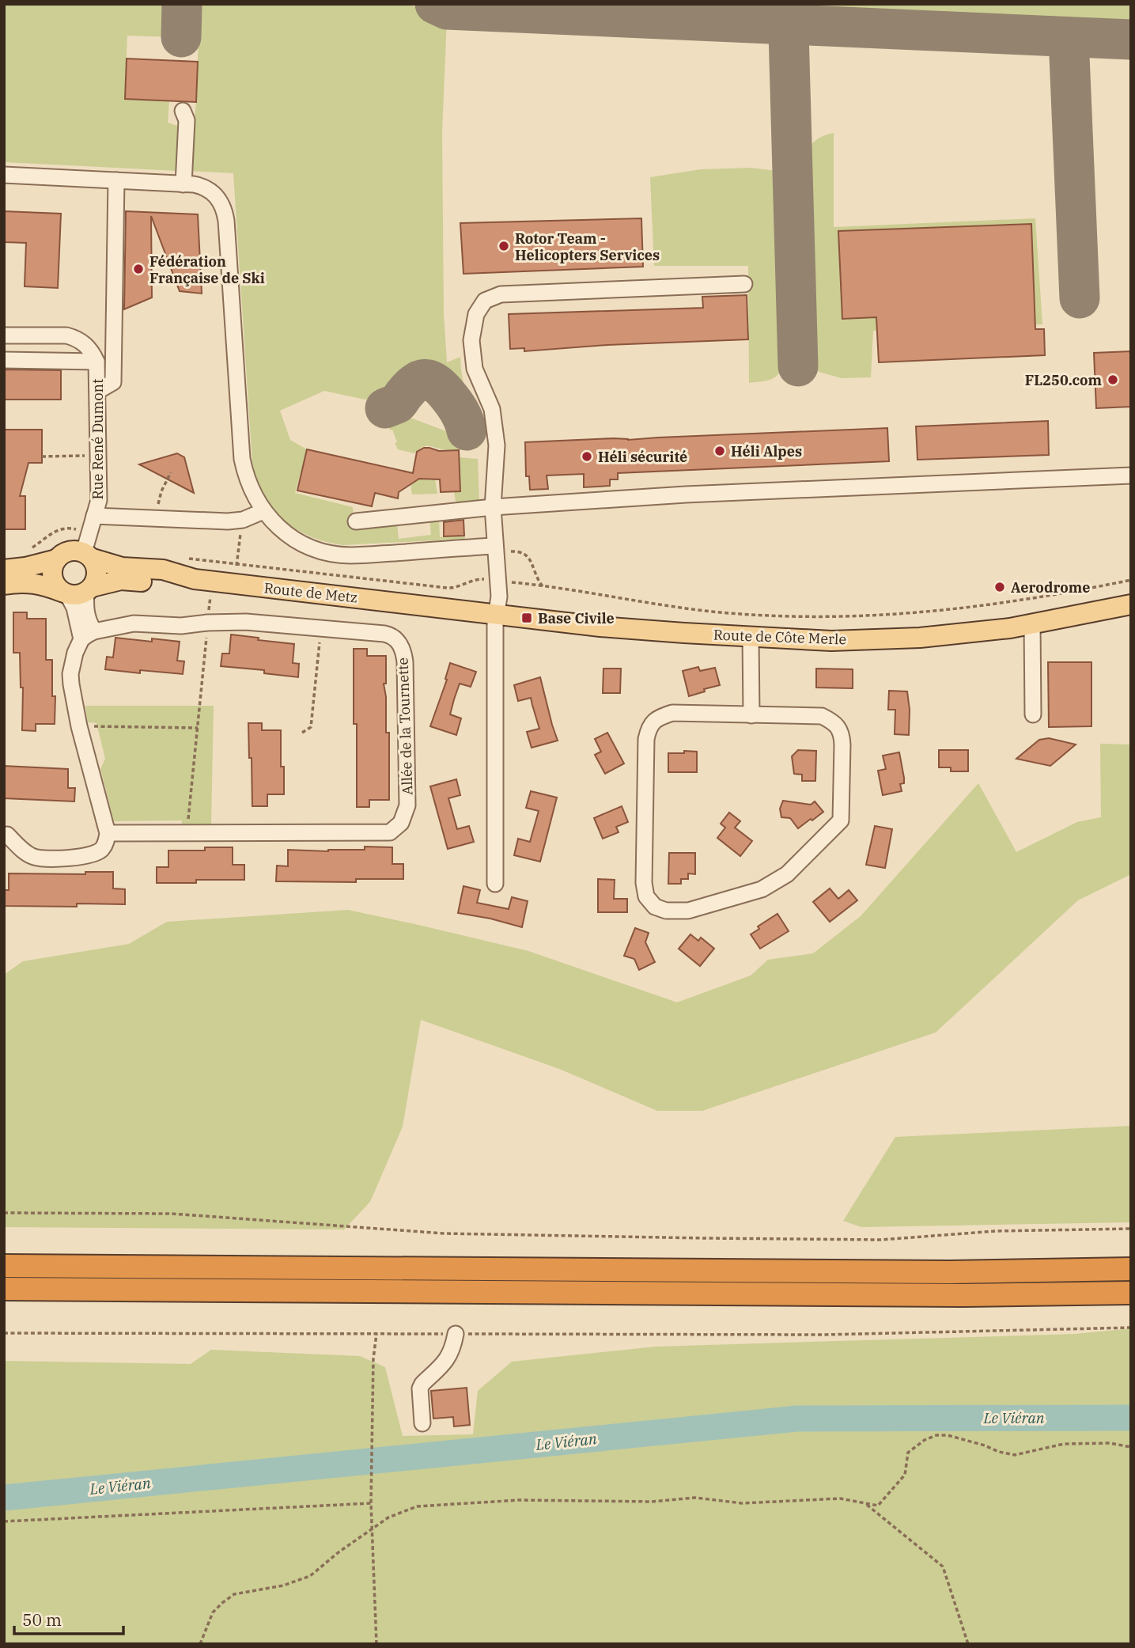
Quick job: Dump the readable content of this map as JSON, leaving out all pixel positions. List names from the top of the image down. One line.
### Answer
{"streets":{"main road":["Route de Metz","Route de Côte Merle"],"street":["Rue René Dumont","Allée de la Tournette"]},"crossings":[["Rue René Dumont","Route de Metz"],["Route de Metz","Route de Côte Merle"]],"water":["Le Viéran"],"places":{"other":["Rotor Team - Helicopters Services","Fédération Française de Ski","FL250.com","Héli Alpes","Héli sécurité","Aerodrome"],"transit":["Base Civile"]},"scale_bar":"50 m"}
